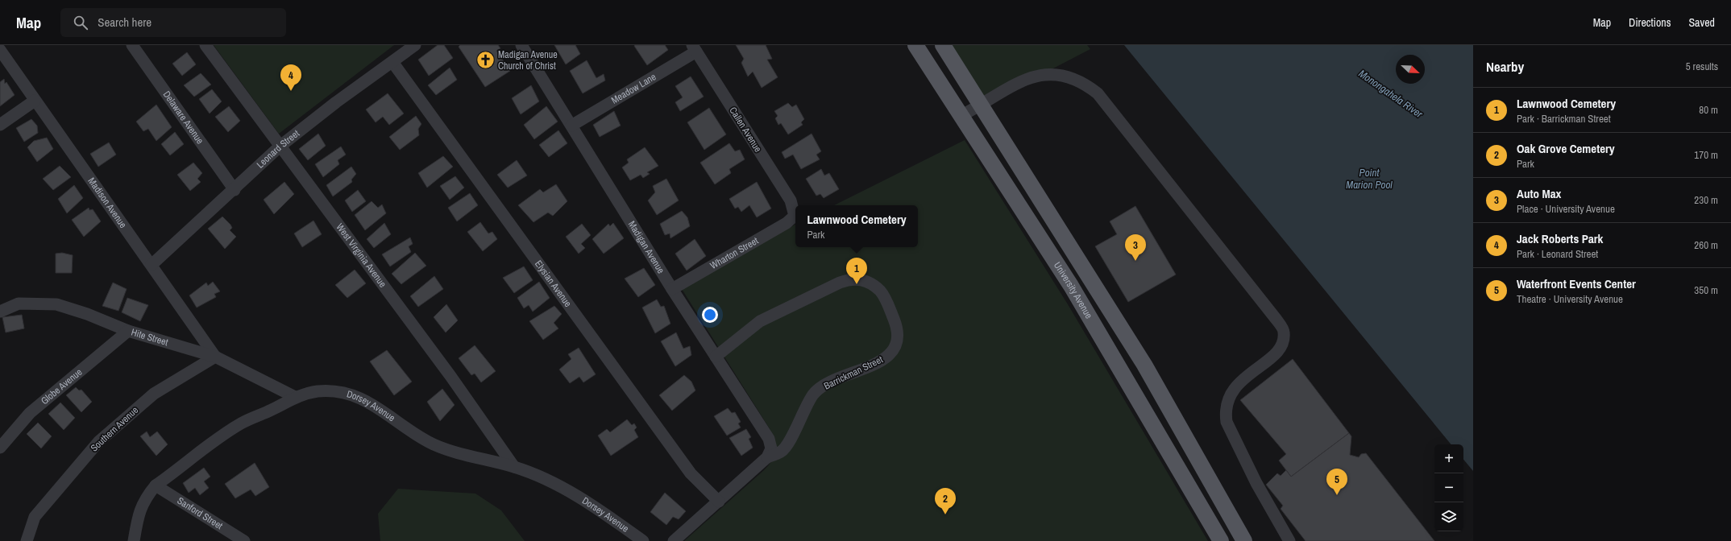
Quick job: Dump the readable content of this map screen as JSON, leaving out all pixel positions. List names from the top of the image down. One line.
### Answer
{"streets":{"main road":["University Avenue"],"street":["Meadow Lane","Delaware Avenue","Callen Avenue","Leonard Street","Madison Avenue","Madigan Avenue","Wharton Street","West Virginia Avenue","Elysian Avenue","Hite Street","Barrickman Street","Globe Avenue","Dorsey Avenue","Southern Avenue","Sanford Street"]},"crossings":[["Meadow Lane","Callen Avenue"],["Meadow Lane","Madigan Avenue"],["Delaware Avenue","Leonard Street"],["Callen Avenue","Wharton Street"],["Leonard Street","Madison Avenue"],["Leonard Street","West Virginia Avenue"],["Leonard Street","Elysian Avenue"],["Madison Avenue","Hite Street"],["Madison Avenue","Southern Avenue"],["Madigan Avenue","Wharton Street"],["Madigan Avenue","Barrickman Street"],["West Virginia Avenue","Dorsey Avenue"],["Elysian Avenue","Barrickman Street"],["Hite Street","Globe Avenue"],["Hite Street","Dorsey Avenue"],["Hite Street","Southern Avenue"],["Dorsey Avenue","Sanford Street"]],"water":["Monongahela River","Point Marion Pool"],"places":{"church":["Madigan Avenue Church of Christ"]},"north":"bottom right","page":{"header":"Map","search":"Search here","nav":["Map","Directions","Saved"],"heading":["Nearby","5 results"],"pins":["4","3","1","5","2"],"list":[{"mark":"1","name":"Lawnwood Cemetery","note":"Park · Barrickman Street","value":"80 m"},{"mark":"2","name":"Oak Grove Cemetery","note":"Park","value":"170 m"},{"mark":"3","name":"Auto Max","note":"Place · University Avenue","value":"230 m"},{"mark":"4","name":"Jack Roberts Park","note":"Park · Leonard Street","value":"260 m"},{"mark":"5","name":"Waterfront Events Center","note":"Theatre · University Avenue","value":"350 m"}],"popup":["Lawnwood Cemetery","Park"],"map_buttons":["+","−"]}}
